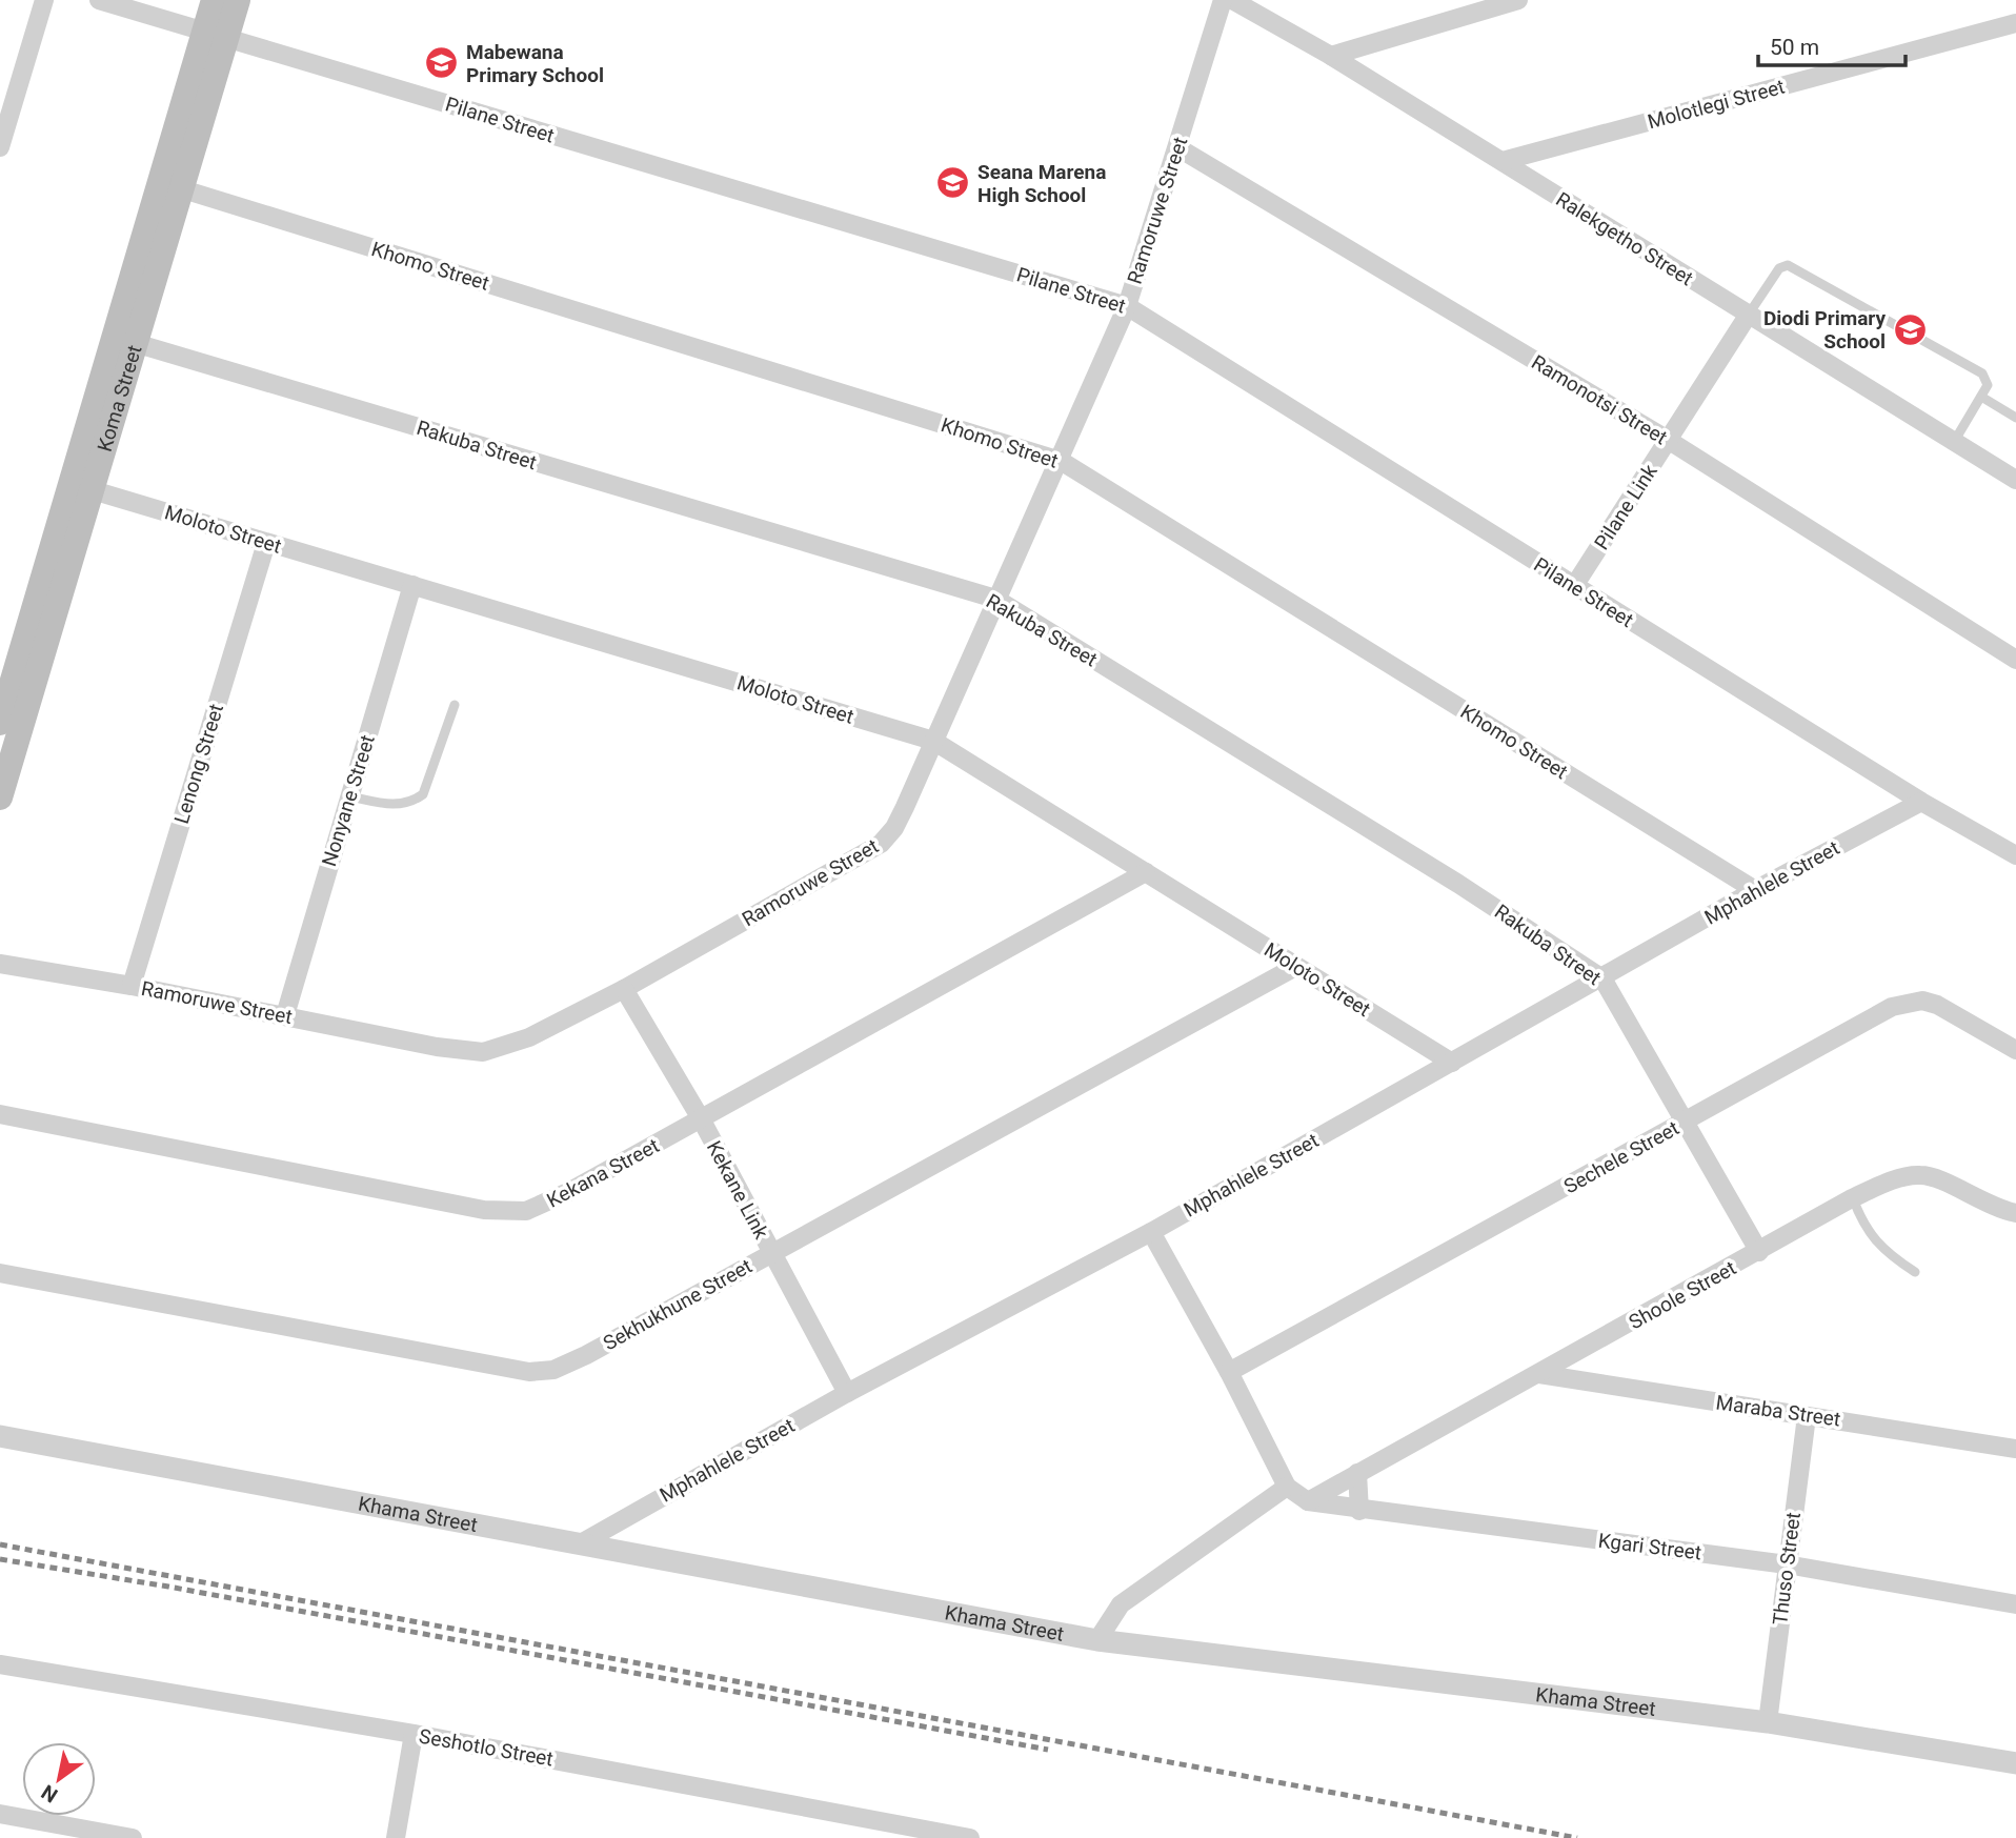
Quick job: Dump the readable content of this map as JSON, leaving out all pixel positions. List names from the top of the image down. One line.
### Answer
{"streets":{"main road":["Koma Street"],"street":["Molotlegi Street","Pilane Street","Ramoruwe Street","Ralekgetho Street","Khomo Street","Ramonotsi Street","Rakuba Street","Pilane Link","Moloto Street","Lenong Street","Nonyane Street","Mphahlele Street","Sechele Street","Kekana Street","Kekane Link","Shoole Street","Sekhukhune Street","Maraba Street","Khama Street","Kgari Street","Thuso Street","Seshotlo Street"]},"crossings":[["Molotlegi Street","Ralekgetho Street"],["Pilane Street","Ramoruwe Street"],["Pilane Street","Koma Street"],["Pilane Street","Pilane Link"],["Pilane Street","Mphahlele Street"],["Ramoruwe Street","Khomo Street"],["Ramoruwe Street","Ramonotsi Street"],["Ramoruwe Street","Rakuba Street"],["Ramoruwe Street","Moloto Street"],["Ramoruwe Street","Lenong Street"],["Ramoruwe Street","Nonyane Street"],["Ramoruwe Street","Kekane Link"],["Ralekgetho Street","Pilane Link"],["Khomo Street","Koma Street"],["Khomo Street","Mphahlele Street"],["Koma Street","Rakuba Street"],["Koma Street","Moloto Street"],["Ramonotsi Street","Pilane Link"],["Rakuba Street","Mphahlele Street"],["Rakuba Street","Sechele Street"],["Rakuba Street","Shoole Street"],["Moloto Street","Lenong Street"],["Moloto Street","Nonyane Street"],["Moloto Street","Mphahlele Street"],["Moloto Street","Kekana Street"],["Moloto Street","Sekhukhune Street"],["Mphahlele Street","Kekane Link"],["Mphahlele Street","Khama Street"],["Mphahlele Street","Kgari Street"],["Sechele Street","Kgari Street"],["Kekana Street","Kekane Link"],["Kekane Link","Sekhukhune Street"],["Shoole Street","Maraba Street"],["Shoole Street","Kgari Street"],["Maraba Street","Thuso Street"],["Khama Street","Thuso Street"],["Kgari Street","Thuso Street"]],"places":{"school or university":["Mabewana Primary School","Seana Marena High School","Diodi Primary School"]},"scale_bar":"50 m","north":"bottom left"}
